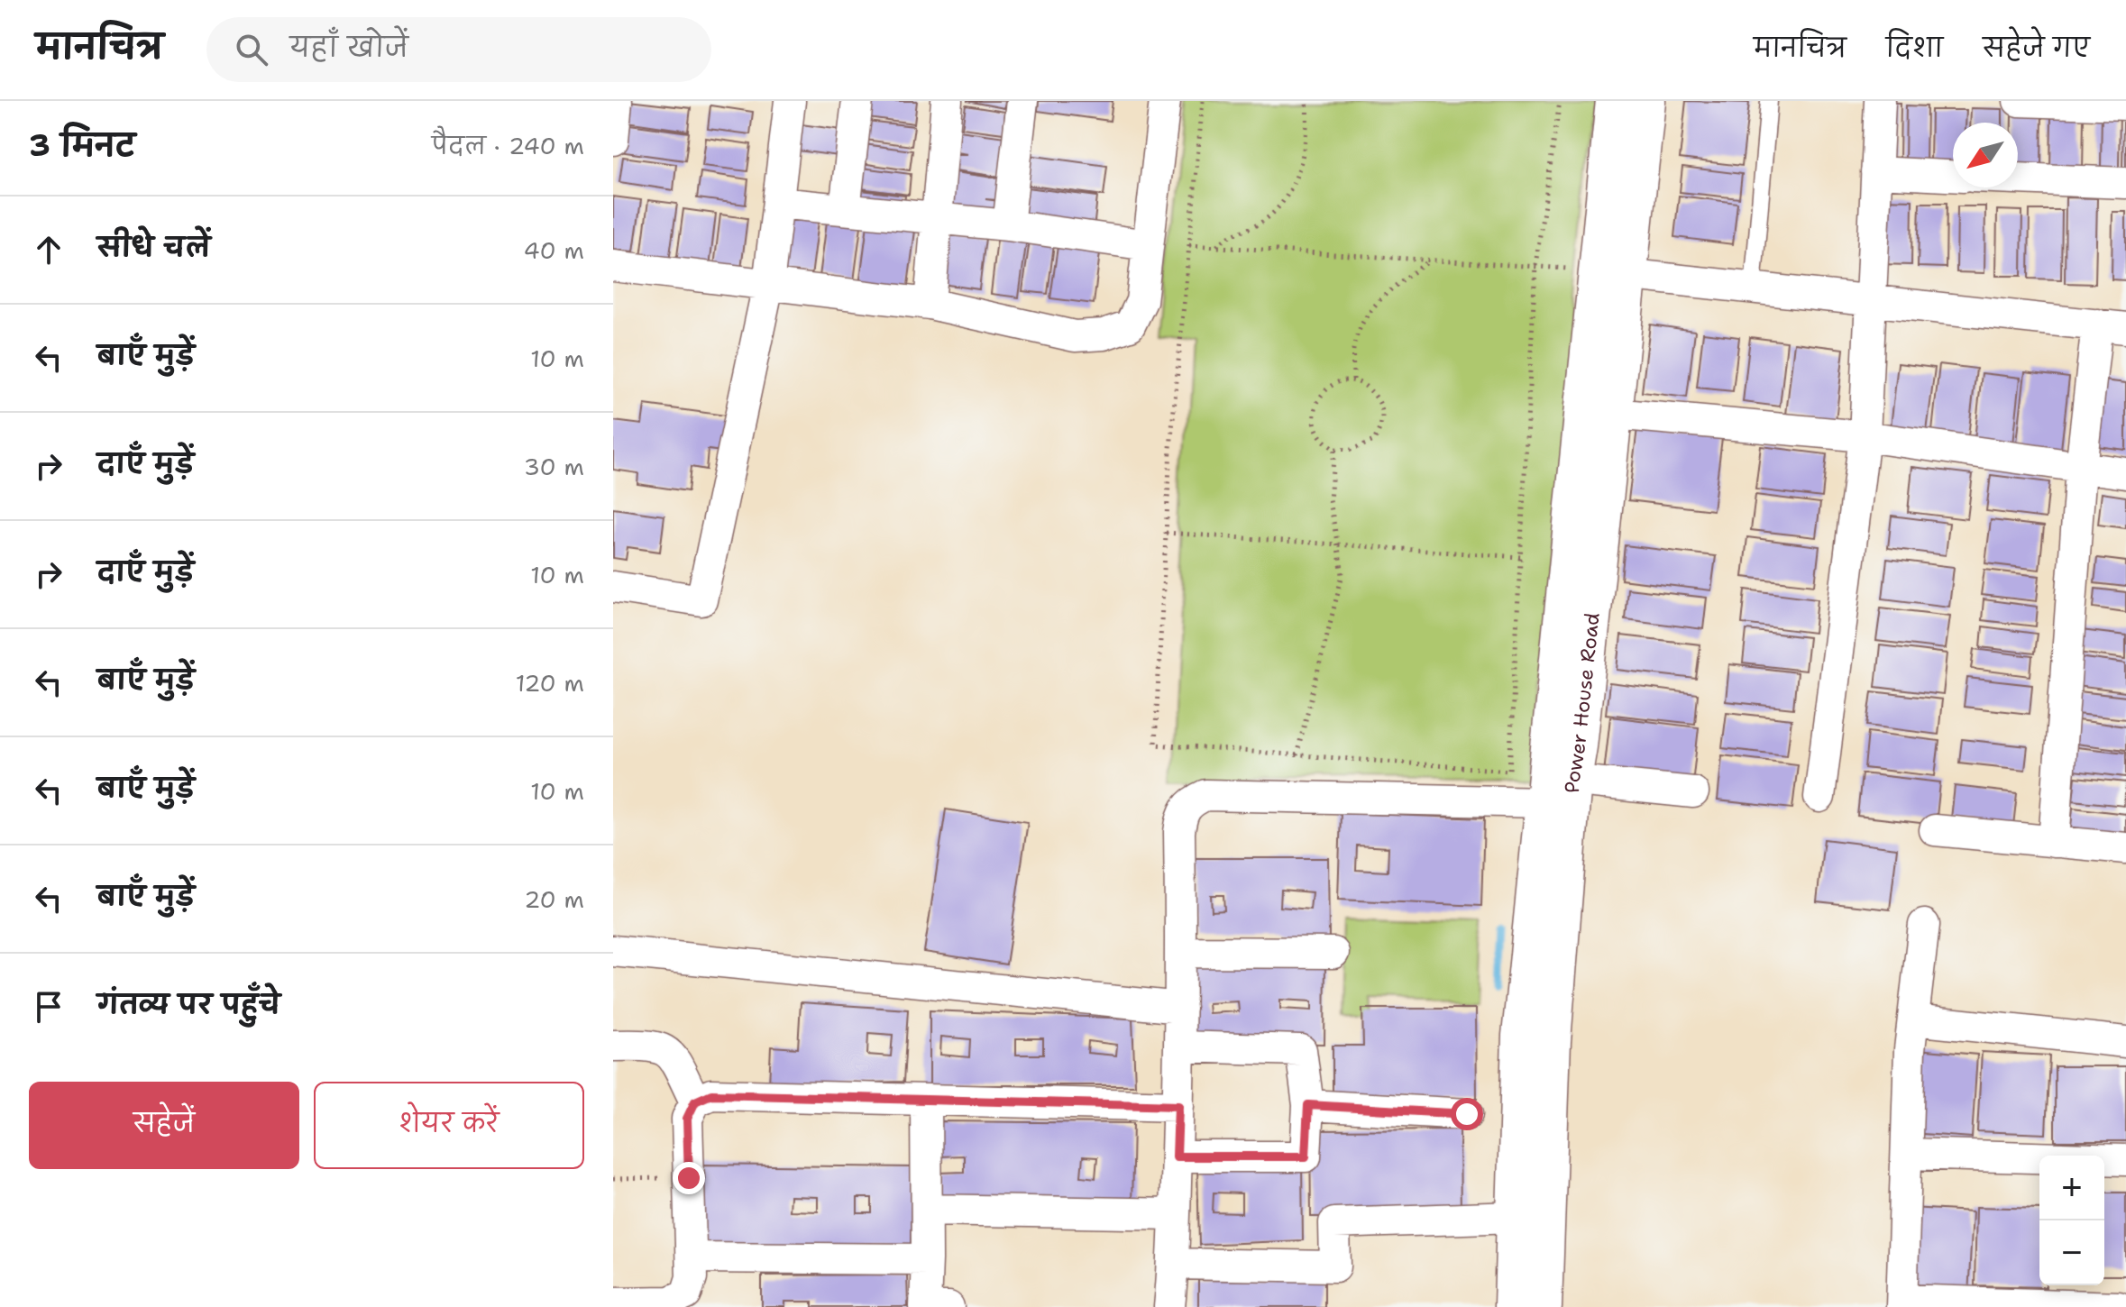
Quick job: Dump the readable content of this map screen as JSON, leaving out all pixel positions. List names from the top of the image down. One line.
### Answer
{"streets":{"street":["Power House Road"]},"north":"bottom left","page":{"header":"मानचित्र","search":"यहाँ खोजें","nav":["मानचित्र","दिशा","सहेजे गए"],"heading":["3 मिनट","पैदल · 240 m"],"list":[["सीधे चलें","40 m"],["बाएँ मुड़ें","10 m"],["दाएँ मुड़ें","30 m"],["दाएँ मुड़ें","10 m"],["बाएँ मुड़ें","120 m"],["बाएँ मुड़ें","10 m"],["बाएँ मुड़ें","20 m"],"गंतव्य पर पहुँचे"],"buttons":["सहेजें","शेयर करें"],"map_buttons":["+","−"]}}
